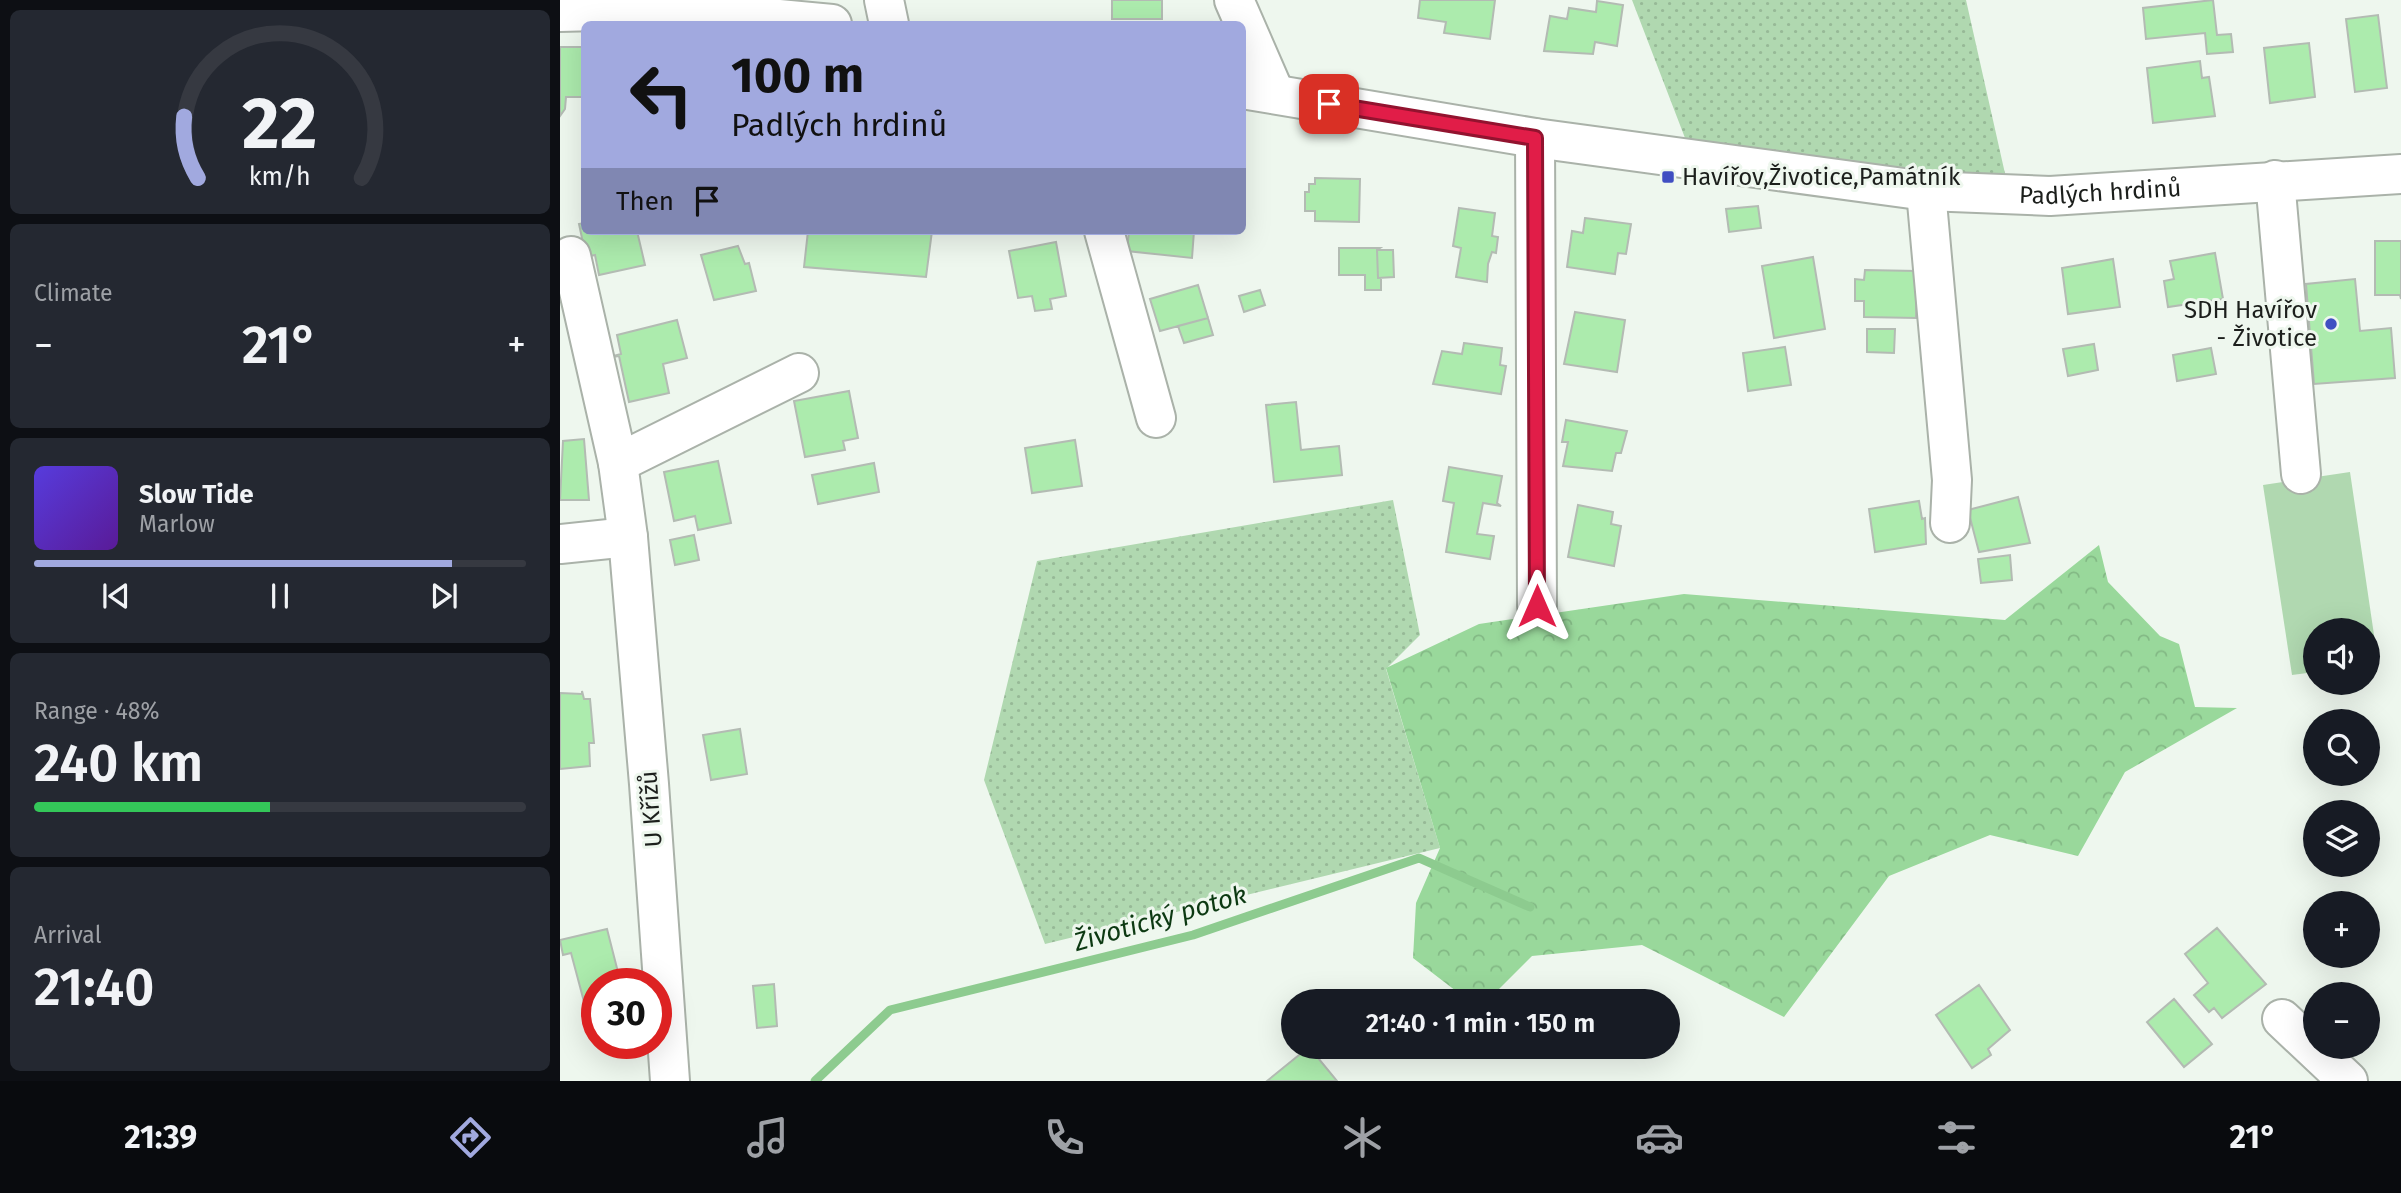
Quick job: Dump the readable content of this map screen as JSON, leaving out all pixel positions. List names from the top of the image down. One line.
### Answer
{"streets":{"street":["Padlých hrdinů","U Křížů"]},"water":["Životický potok"],"places":{"transit":["Havířov,Životice,Památník"],"other":["SDH Havířov - Životice"]},"page":{"turn":["100 m","Padlých hrdinů"],"then":"Then","tile":["Climate",["Range · 48%","240 km"],["Arrival","21:40"]],"heat":["−","21°","+"],"song":["Slow Tide","Marlow"],"map_buttons":["+","−"],"limit":"30","trip":"21:40 · 1 min · 150 m","tabs":["21:39","21°"],"gauge":["22","km/h"]}}
